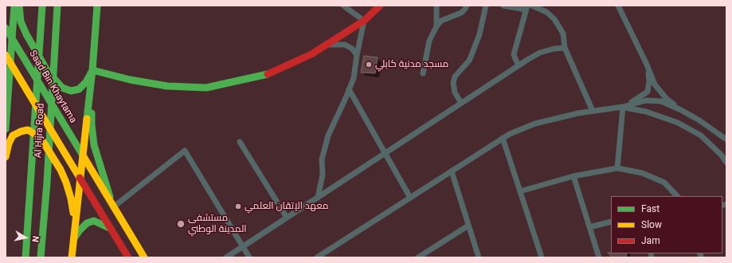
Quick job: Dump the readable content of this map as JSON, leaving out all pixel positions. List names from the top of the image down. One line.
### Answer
{"streets":{"main road":["Saad Bin Khaytama","Al Hijra Road"]},"places":["مسجد مدنية كابلي","معهد الإتقان العلمي","مستشفى المدينة الوطني"],"legend":["Fast","Slow","Jam"],"north":"right"}
